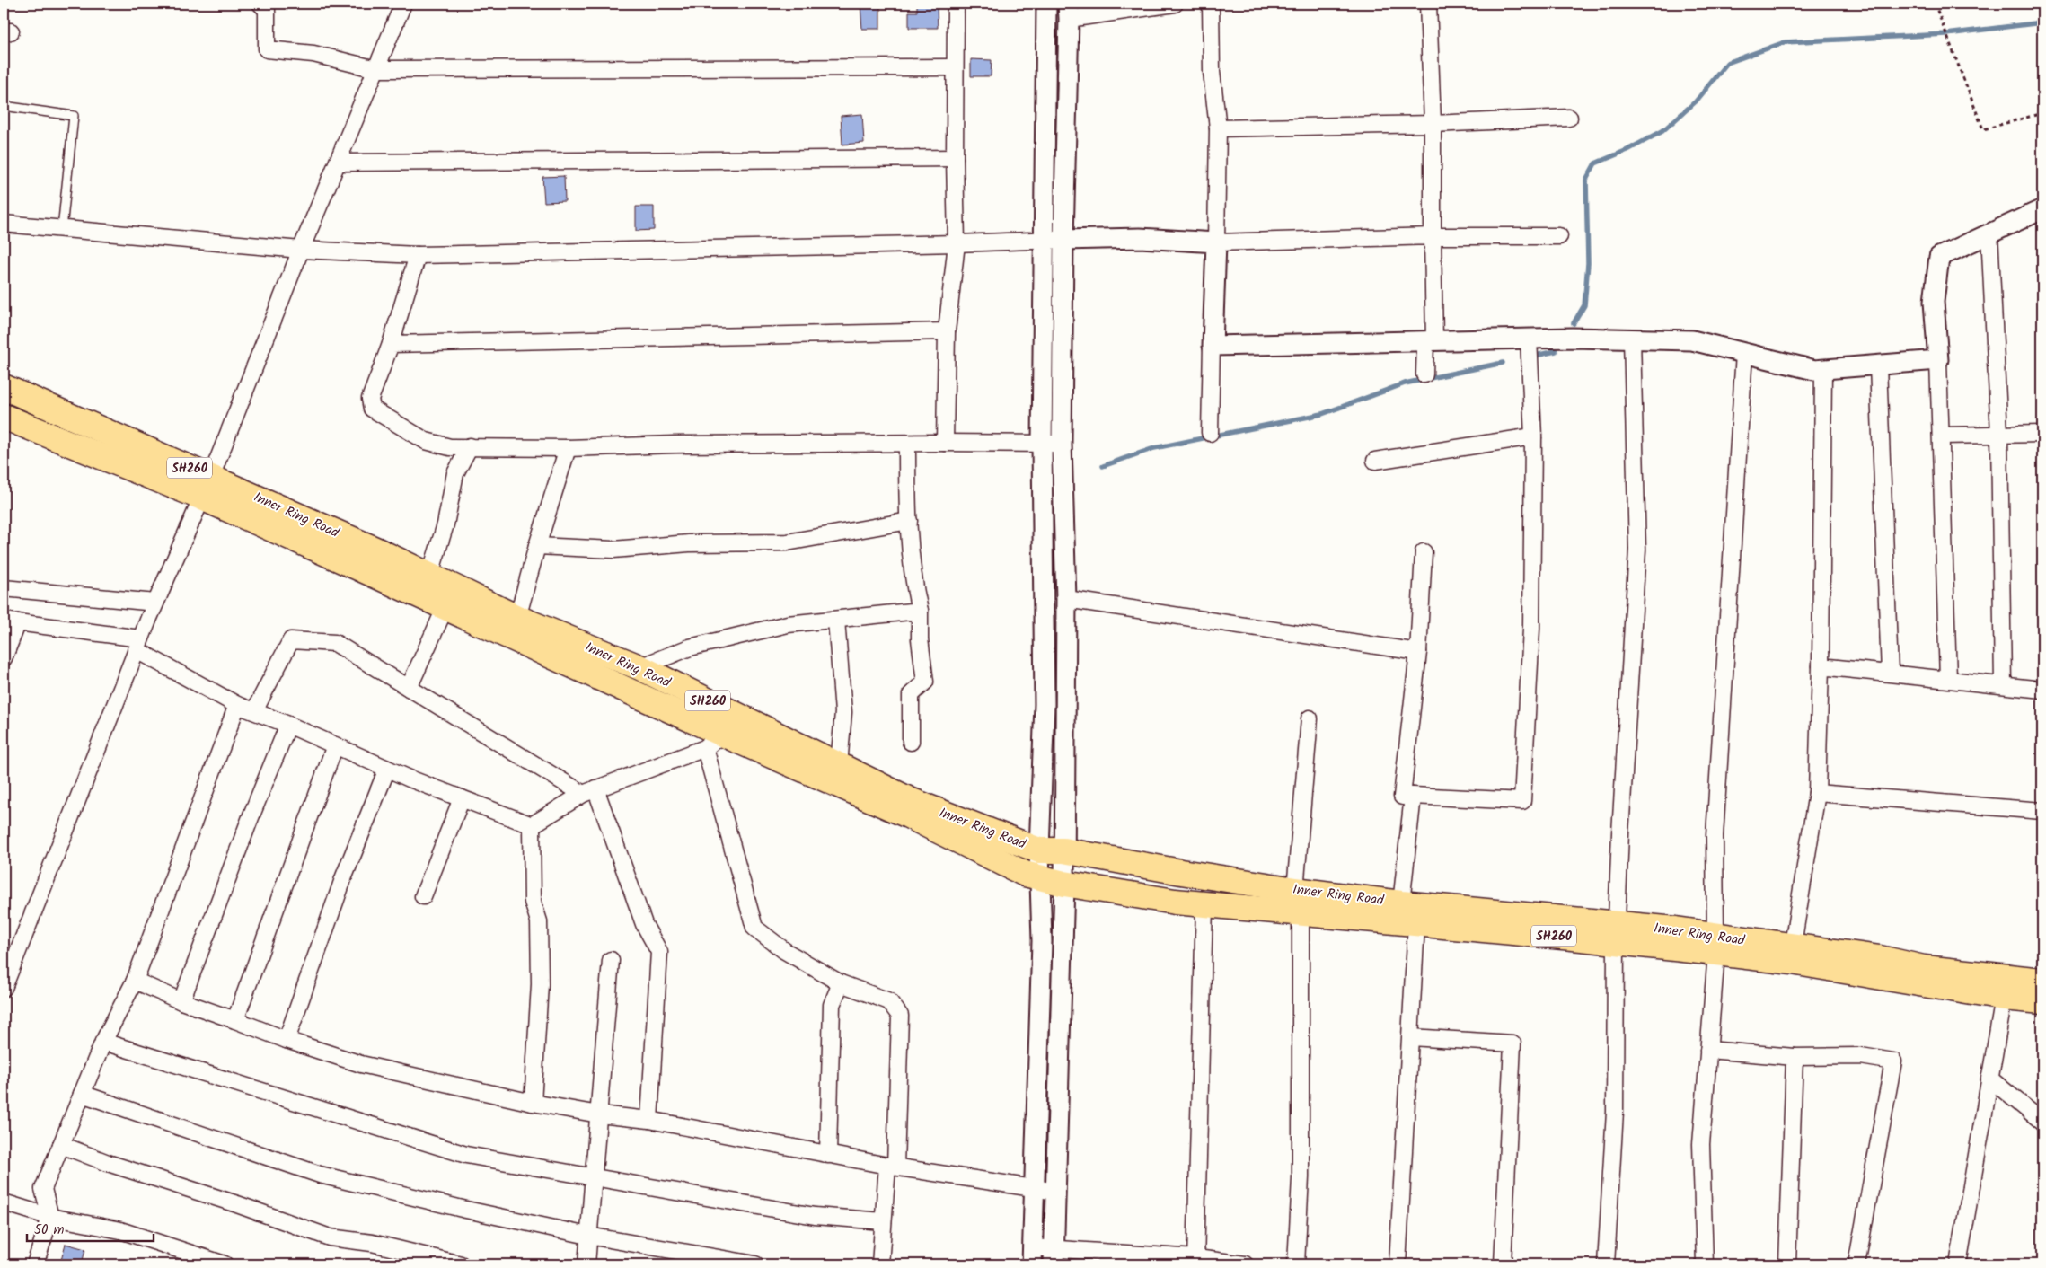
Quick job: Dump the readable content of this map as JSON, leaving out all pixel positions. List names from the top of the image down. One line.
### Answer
{"streets":{"highway":["SH260","Inner Ring Road"]},"scale_bar":"50 m"}
